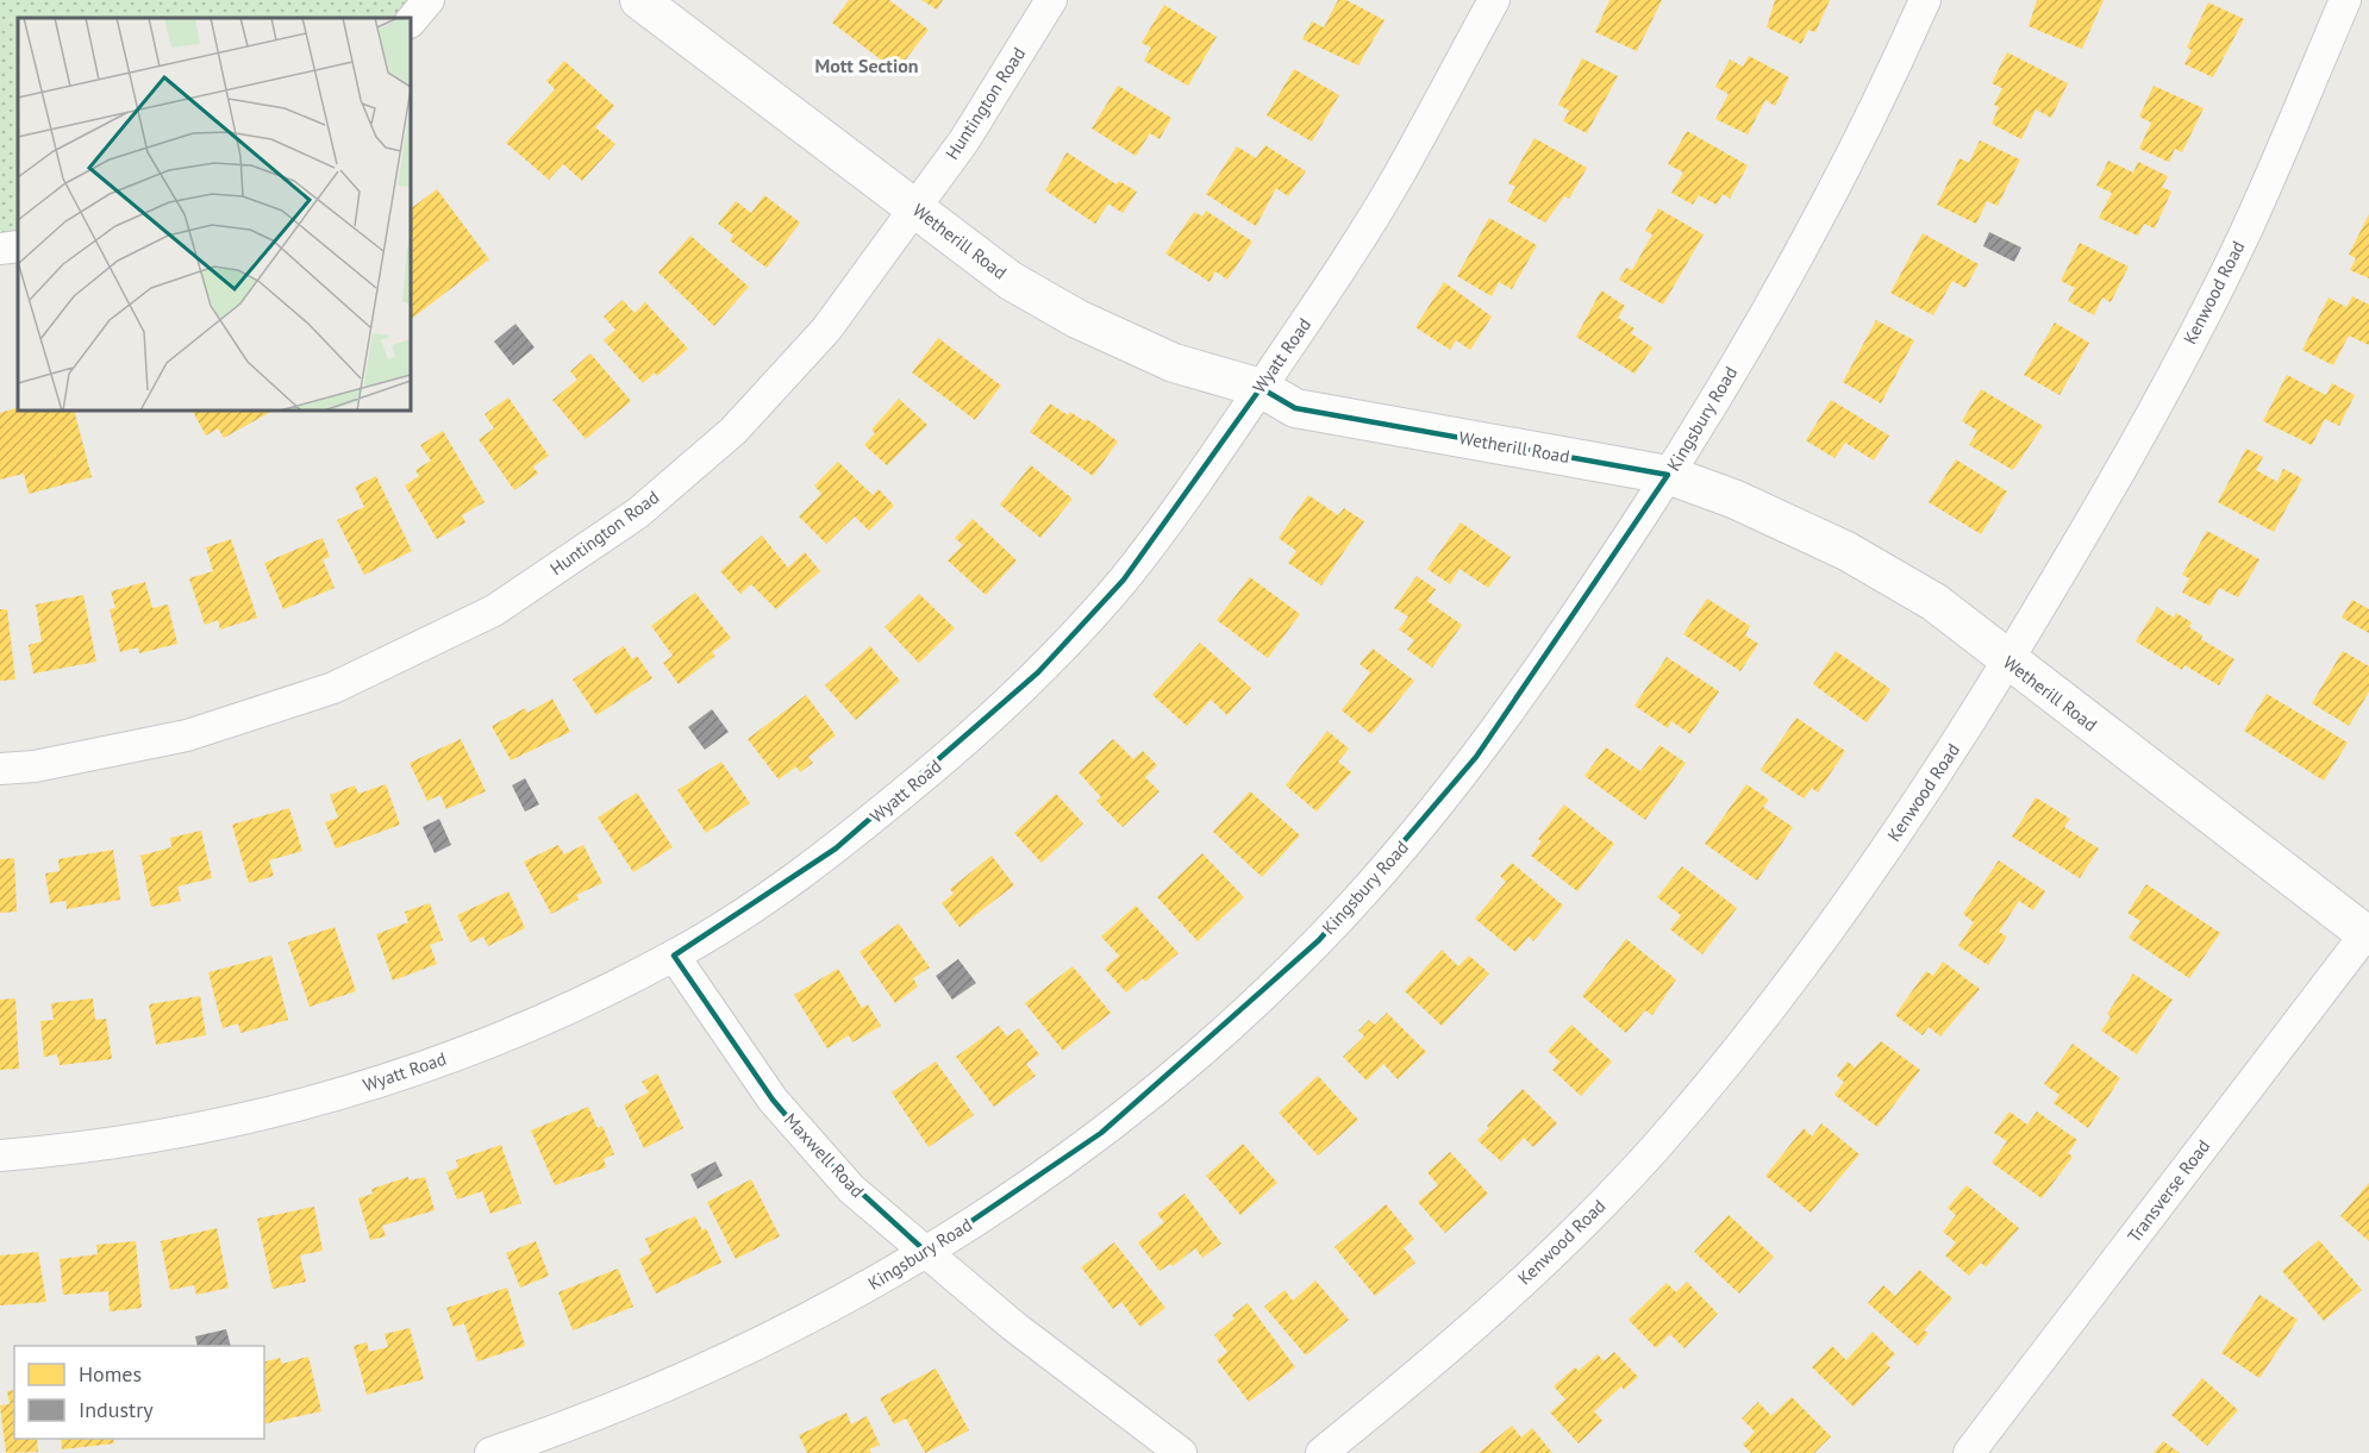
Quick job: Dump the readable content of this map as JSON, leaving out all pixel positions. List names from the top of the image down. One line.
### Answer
{"streets":{"street":["Huntington Road","Wetherill Road","Kenwood Road","Wyatt Road","Kingsbury Road","Maxwell Road","Transverse Road"]},"crossings":[["Huntington Road","Wetherill Road"],["Wetherill Road","Kenwood Road"],["Wetherill Road","Wyatt Road"],["Wetherill Road","Kingsbury Road"],["Wetherill Road","Transverse Road"],["Wyatt Road","Maxwell Road"],["Kingsbury Road","Maxwell Road"]],"districts":["Mott Section"],"legend":["Homes","Industry"]}
